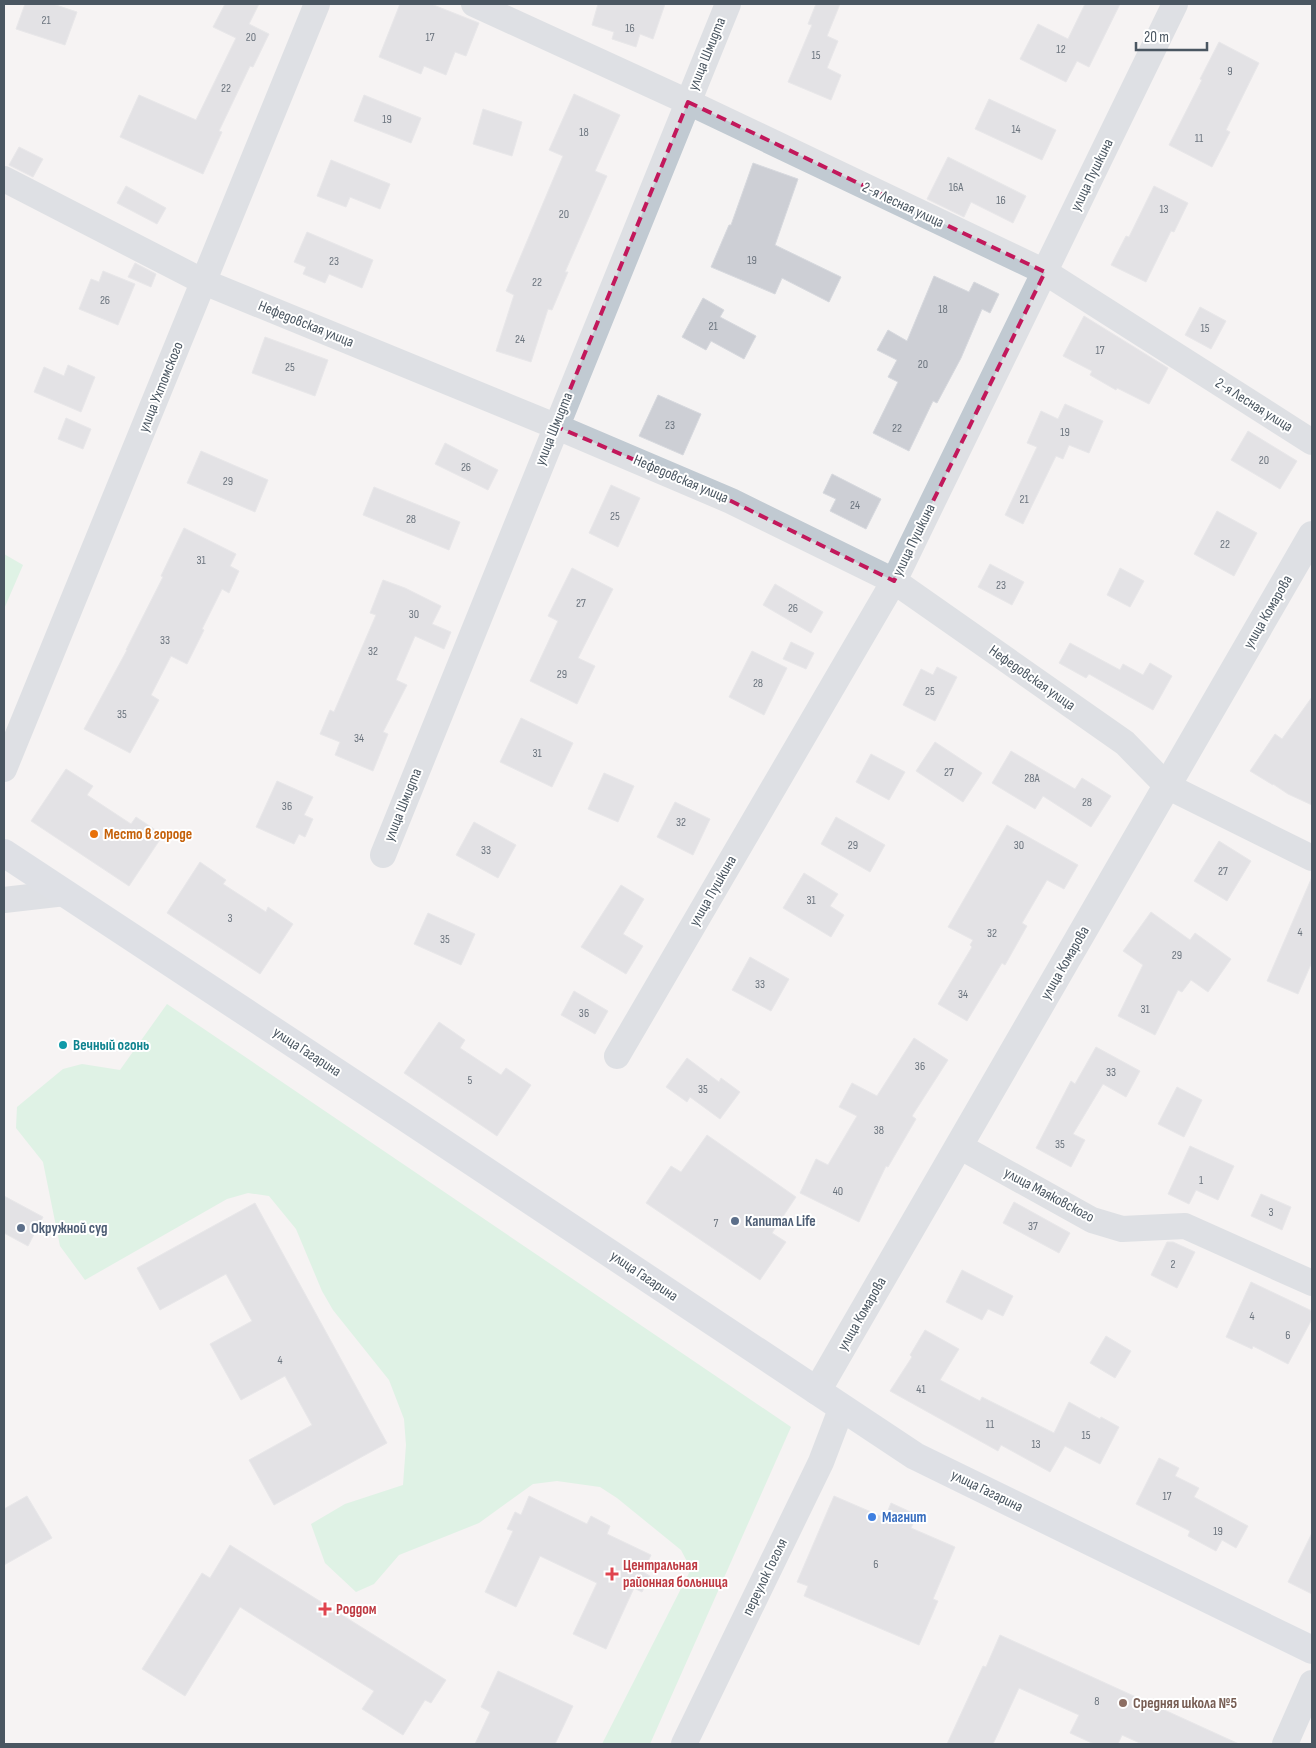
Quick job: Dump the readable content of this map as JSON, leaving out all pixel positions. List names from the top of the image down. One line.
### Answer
{"streets":{"main road":["улица Гагарина"],"street":["улица Шмидта","улица Пушкина","2-я Лесная улица","Нефедовская улица","улица Ухтомского","улица Комарова","улица Маяковского","переулок Гоголя"]},"crossings":[["улица Шмидта","2-я Лесная улица"],["улица Шмидта","Нефедовская улица"],["улица Пушкина","2-я Лесная улица"],["улица Пушкина","Нефедовская улица"],["Нефедовская улица","улица Ухтомского"],["Нефедовская улица","улица Комарова"],["улица Комарова","улица Гагарина"],["улица Комарова","улица Маяковского"],["улица Гагарина","переулок Гоголя"]],"places":{"other":["Место в городе","Вечный огонь","Капитал Life","Окружной суд","Магнит","Средняя школа №5"],"health":["Центральная районная больница","Роддом"]},"house_numbers":["21","16","20","17","12","15","9","22","19","14","18","11","16А","16","13","20","19","23","22","26","18","21","15","24","17","20","25","23","22","19","20","26","29","21","24","25","28","22","31","23","27","26","30","33","32","29","28","25","35","34","31","27","28А","28","36","32","29","30","33","27","31","3","4","32","35","29","33","34","31","36","36","33","5","35","38","35","1","40","3","7","37","2","4","6","4","41","11","15","13","17","19","6","8"],"scale_bar":"20 m"}
